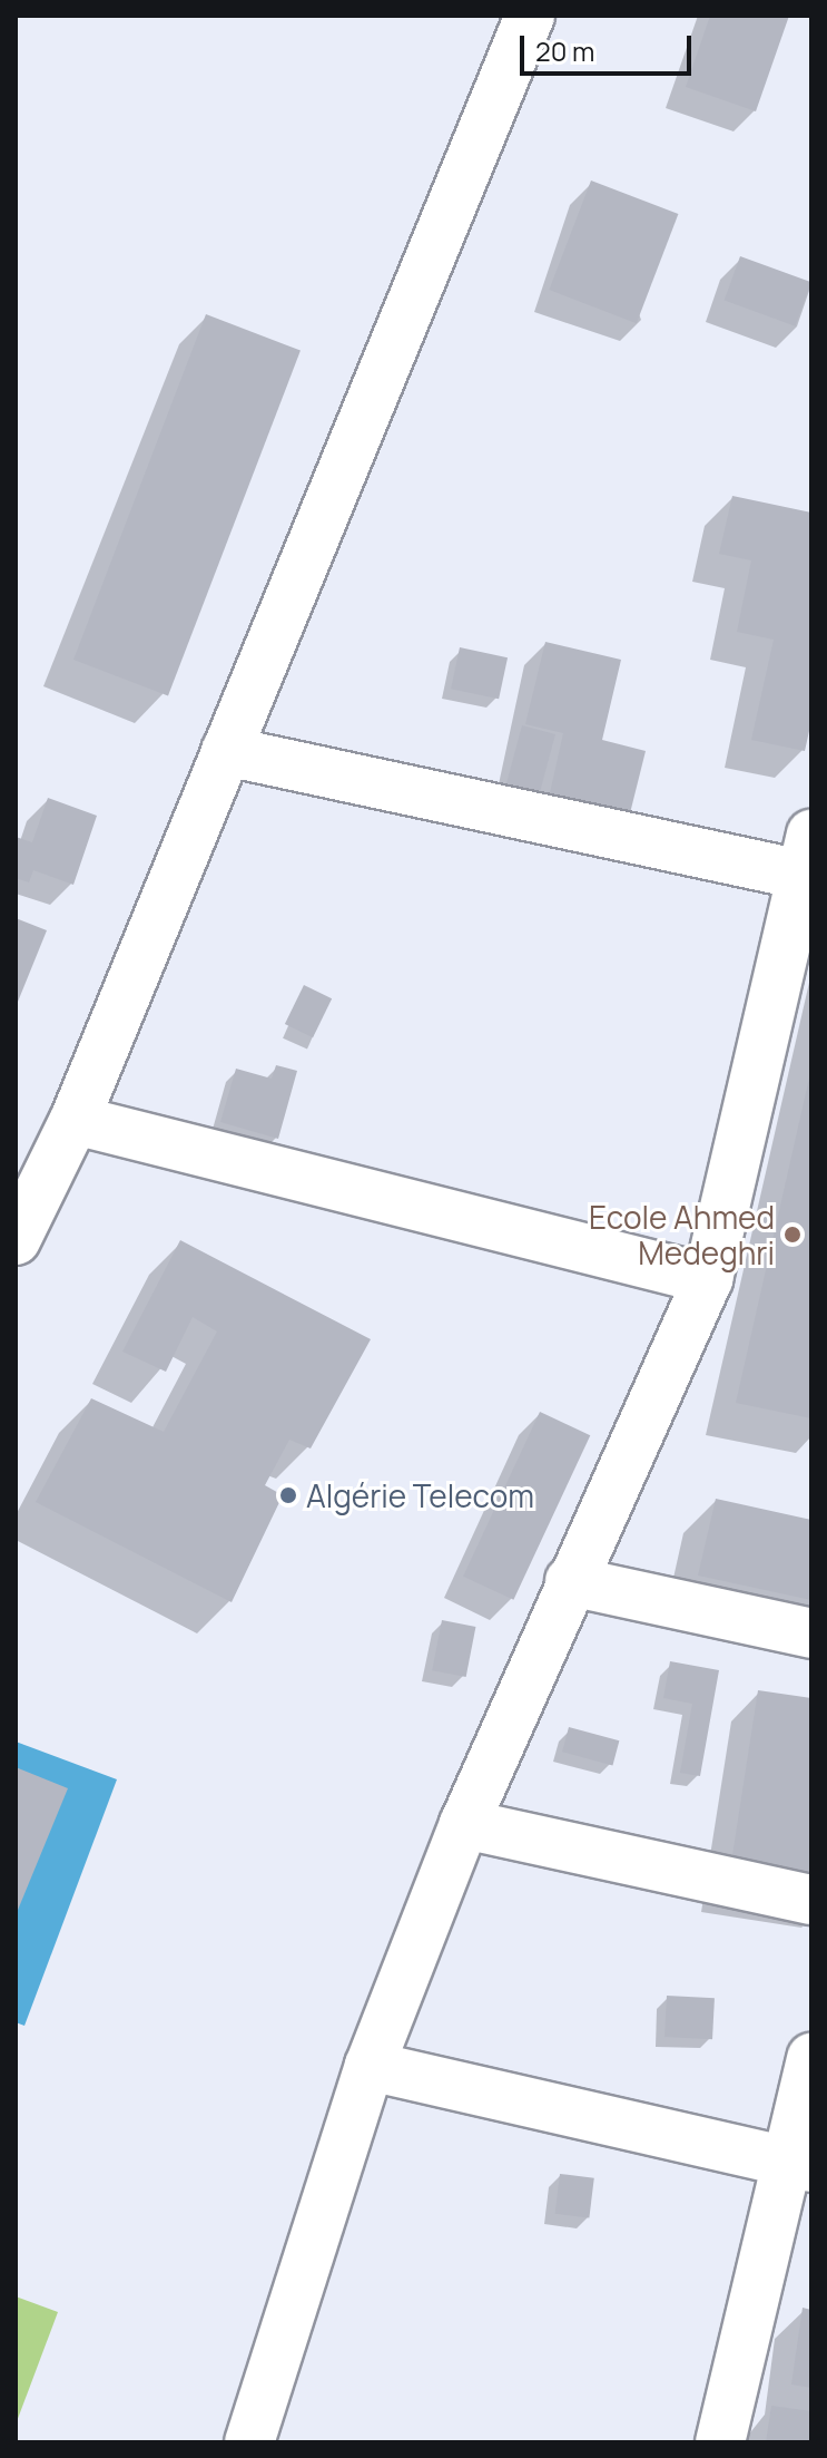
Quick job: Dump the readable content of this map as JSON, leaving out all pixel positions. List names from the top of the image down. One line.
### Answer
{"places":["Ecole Ahmed Medeghri","Algérie Telecom"],"scale_bar":"20 m"}
